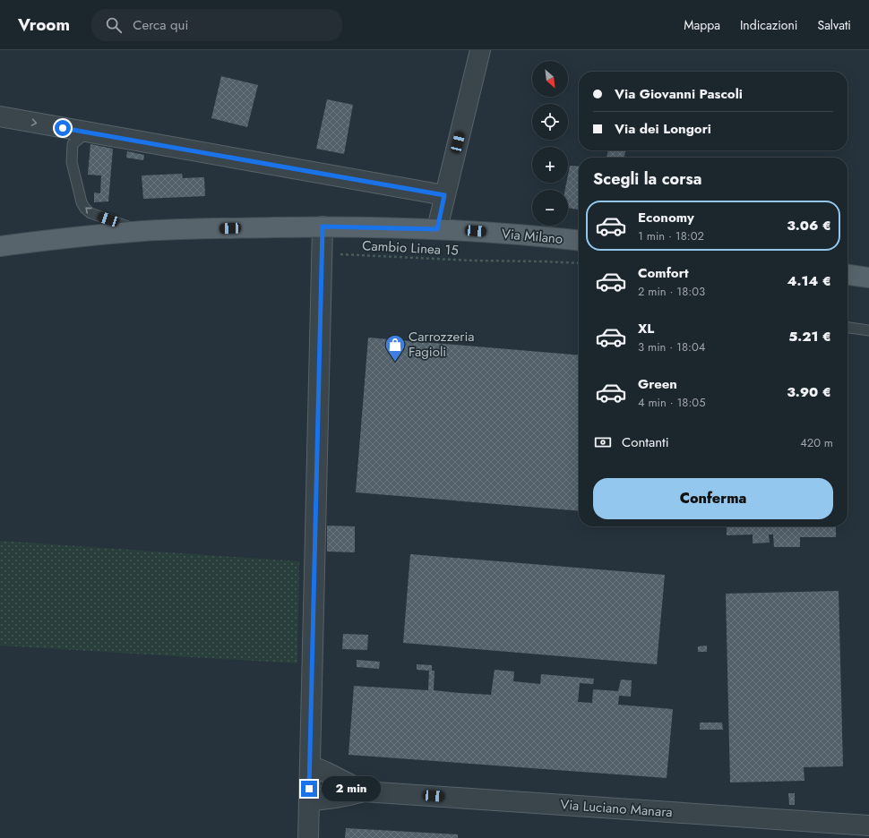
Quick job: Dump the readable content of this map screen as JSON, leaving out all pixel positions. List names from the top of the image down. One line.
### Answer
{"streets":{"main road":["Via Milano"],"street":["Via Luciano Manara"],"path":["Cambio Linea 15"]},"places":{"shop":["Carrozzeria Fagioli"]},"north":"bottom right","page":{"header":"Vroom","search":"Cerca qui","nav":["Mappa","Indicazioni","Salvati"],"map_buttons":["+","−"],"banner":["Via Giovanni Pascoli","Via dei Longori"],"heading":"Scegli la corsa","list":[{"name":"Economy","note":"1 min · 18:02","value":"3.06 €"},{"name":"Comfort","note":"2 min · 18:03","value":"4.14 €"},{"name":"XL","note":"3 min · 18:04","value":"5.21 €"},{"name":"Green","note":"4 min · 18:05","value":"3.90 €"}],"pay":["Contanti","420 m"],"buttons":"Conferma","bubble":"2 min"}}
